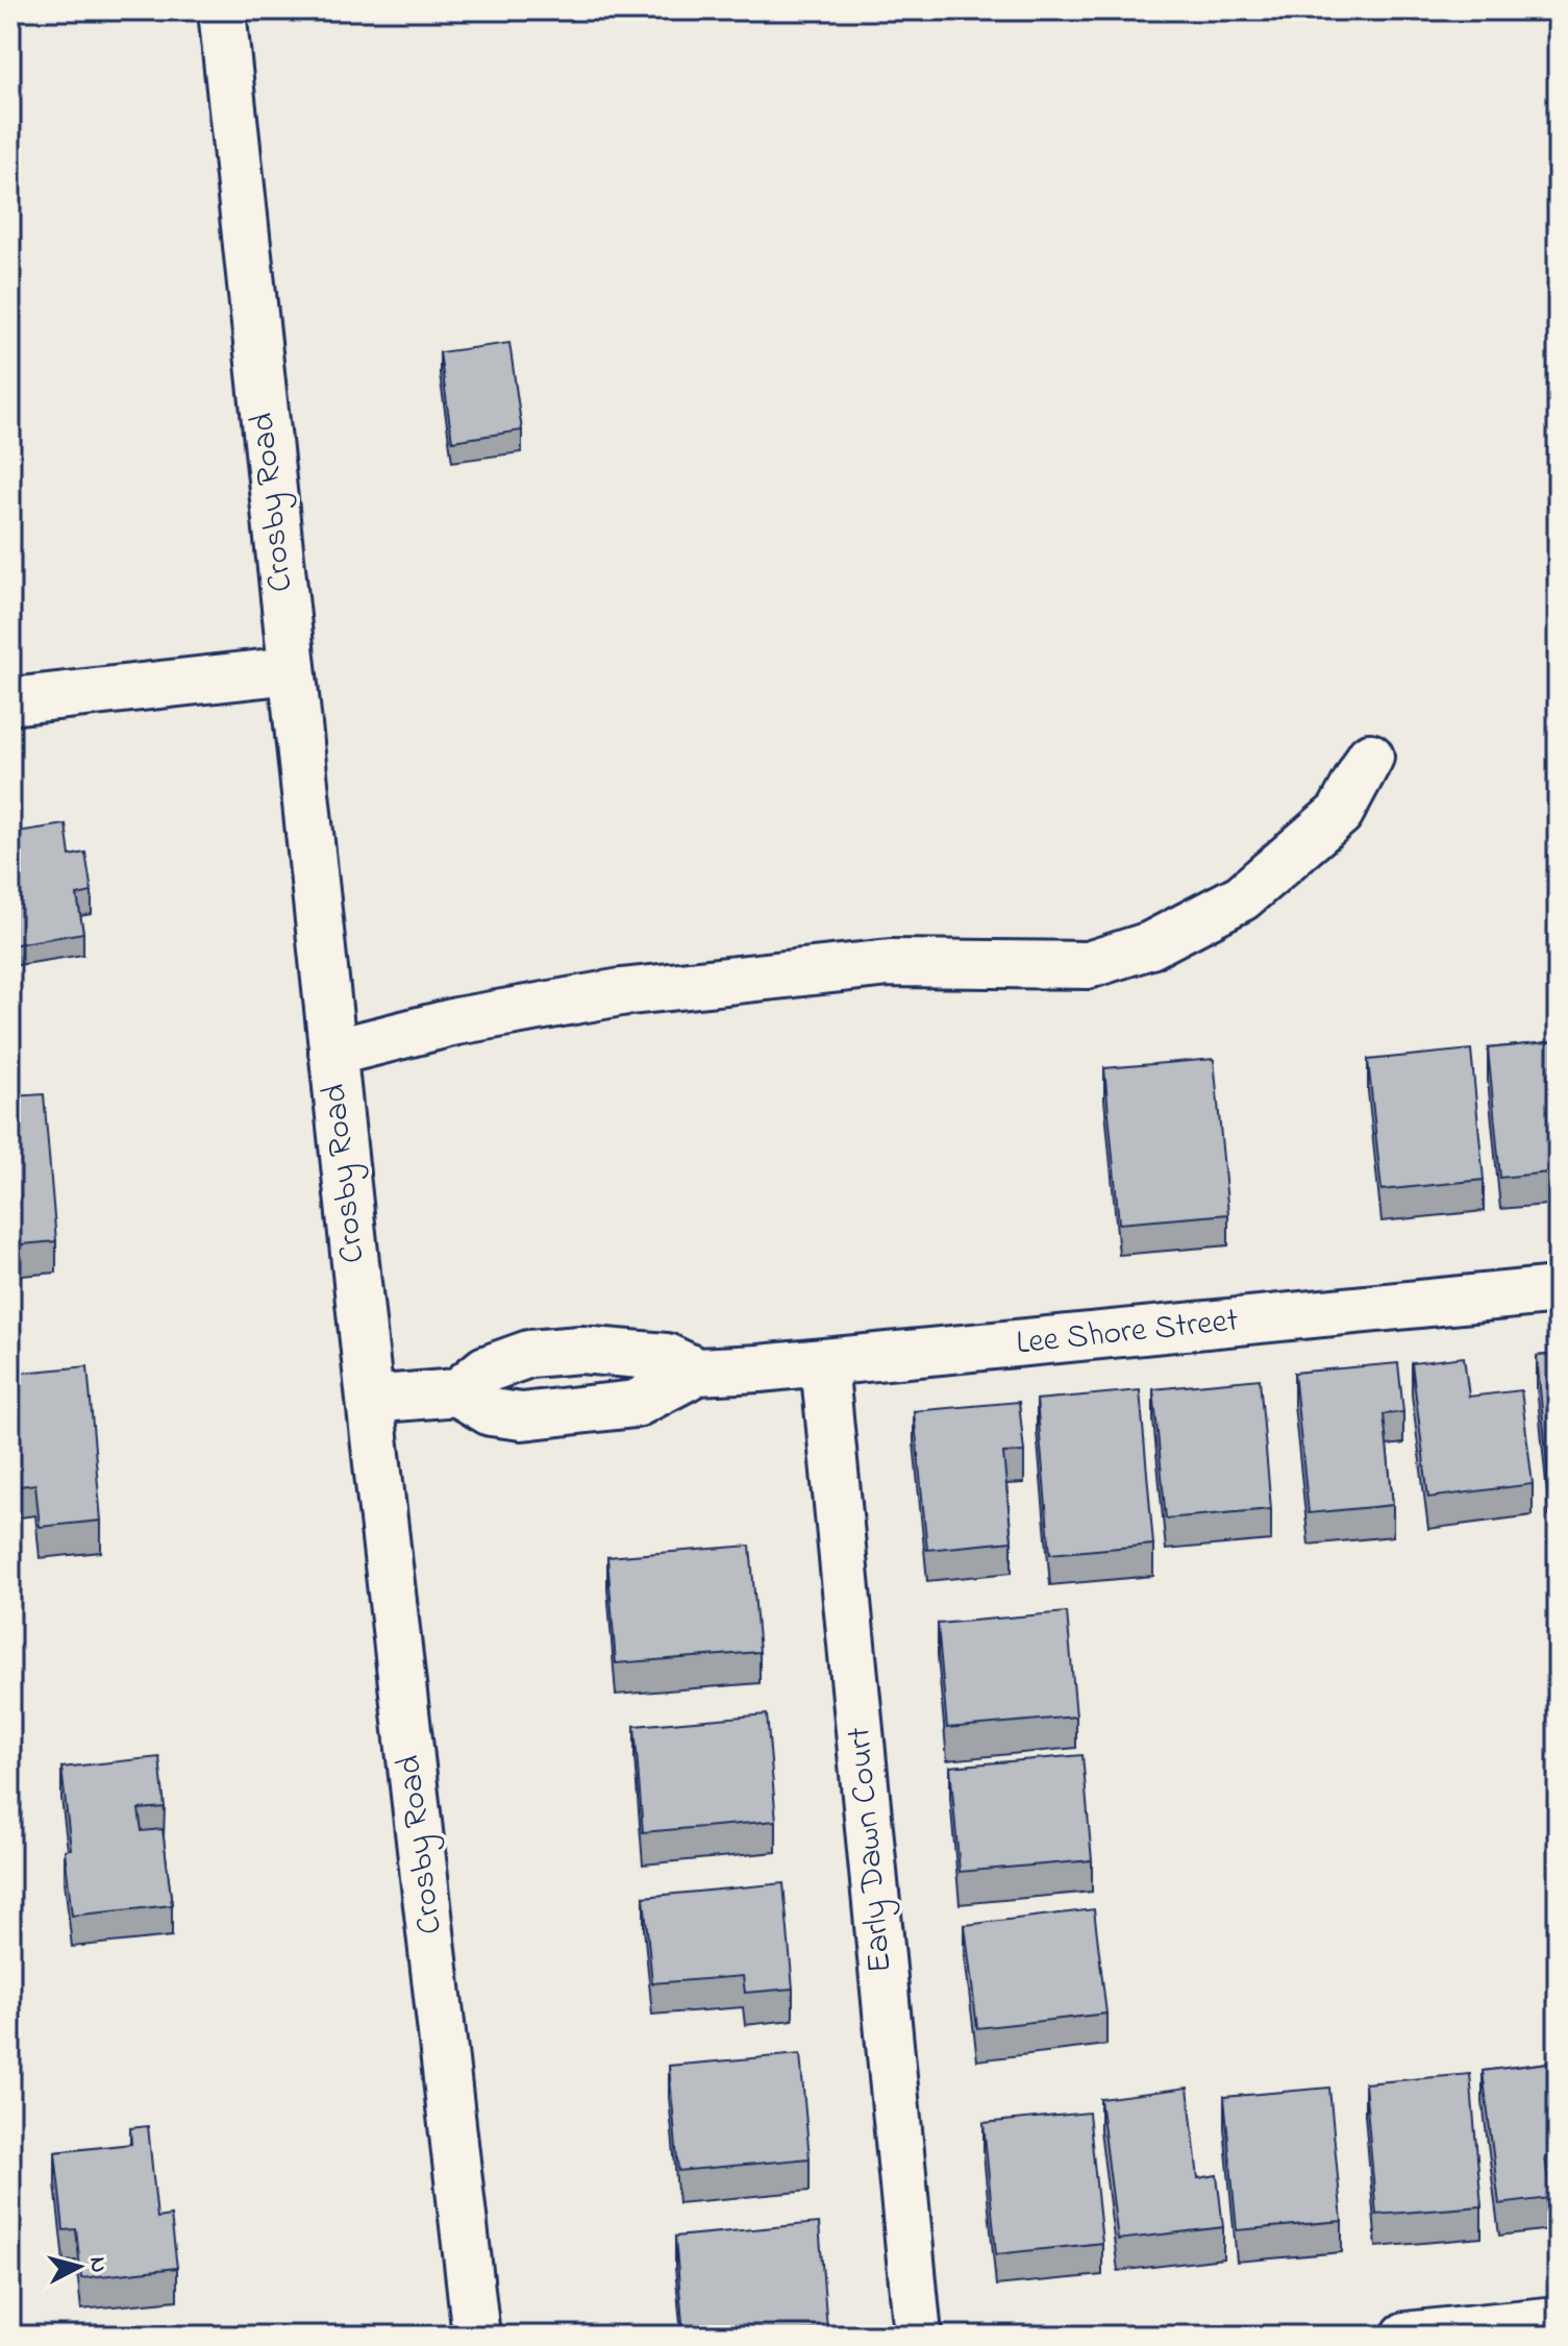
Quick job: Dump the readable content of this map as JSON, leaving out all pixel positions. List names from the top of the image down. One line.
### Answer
{"streets":{"street":["Crosby Road","Lee Shore Street","Early Dawn Court"]},"crossings":[["Lee Shore Street","Early Dawn Court"]],"north":"right"}
